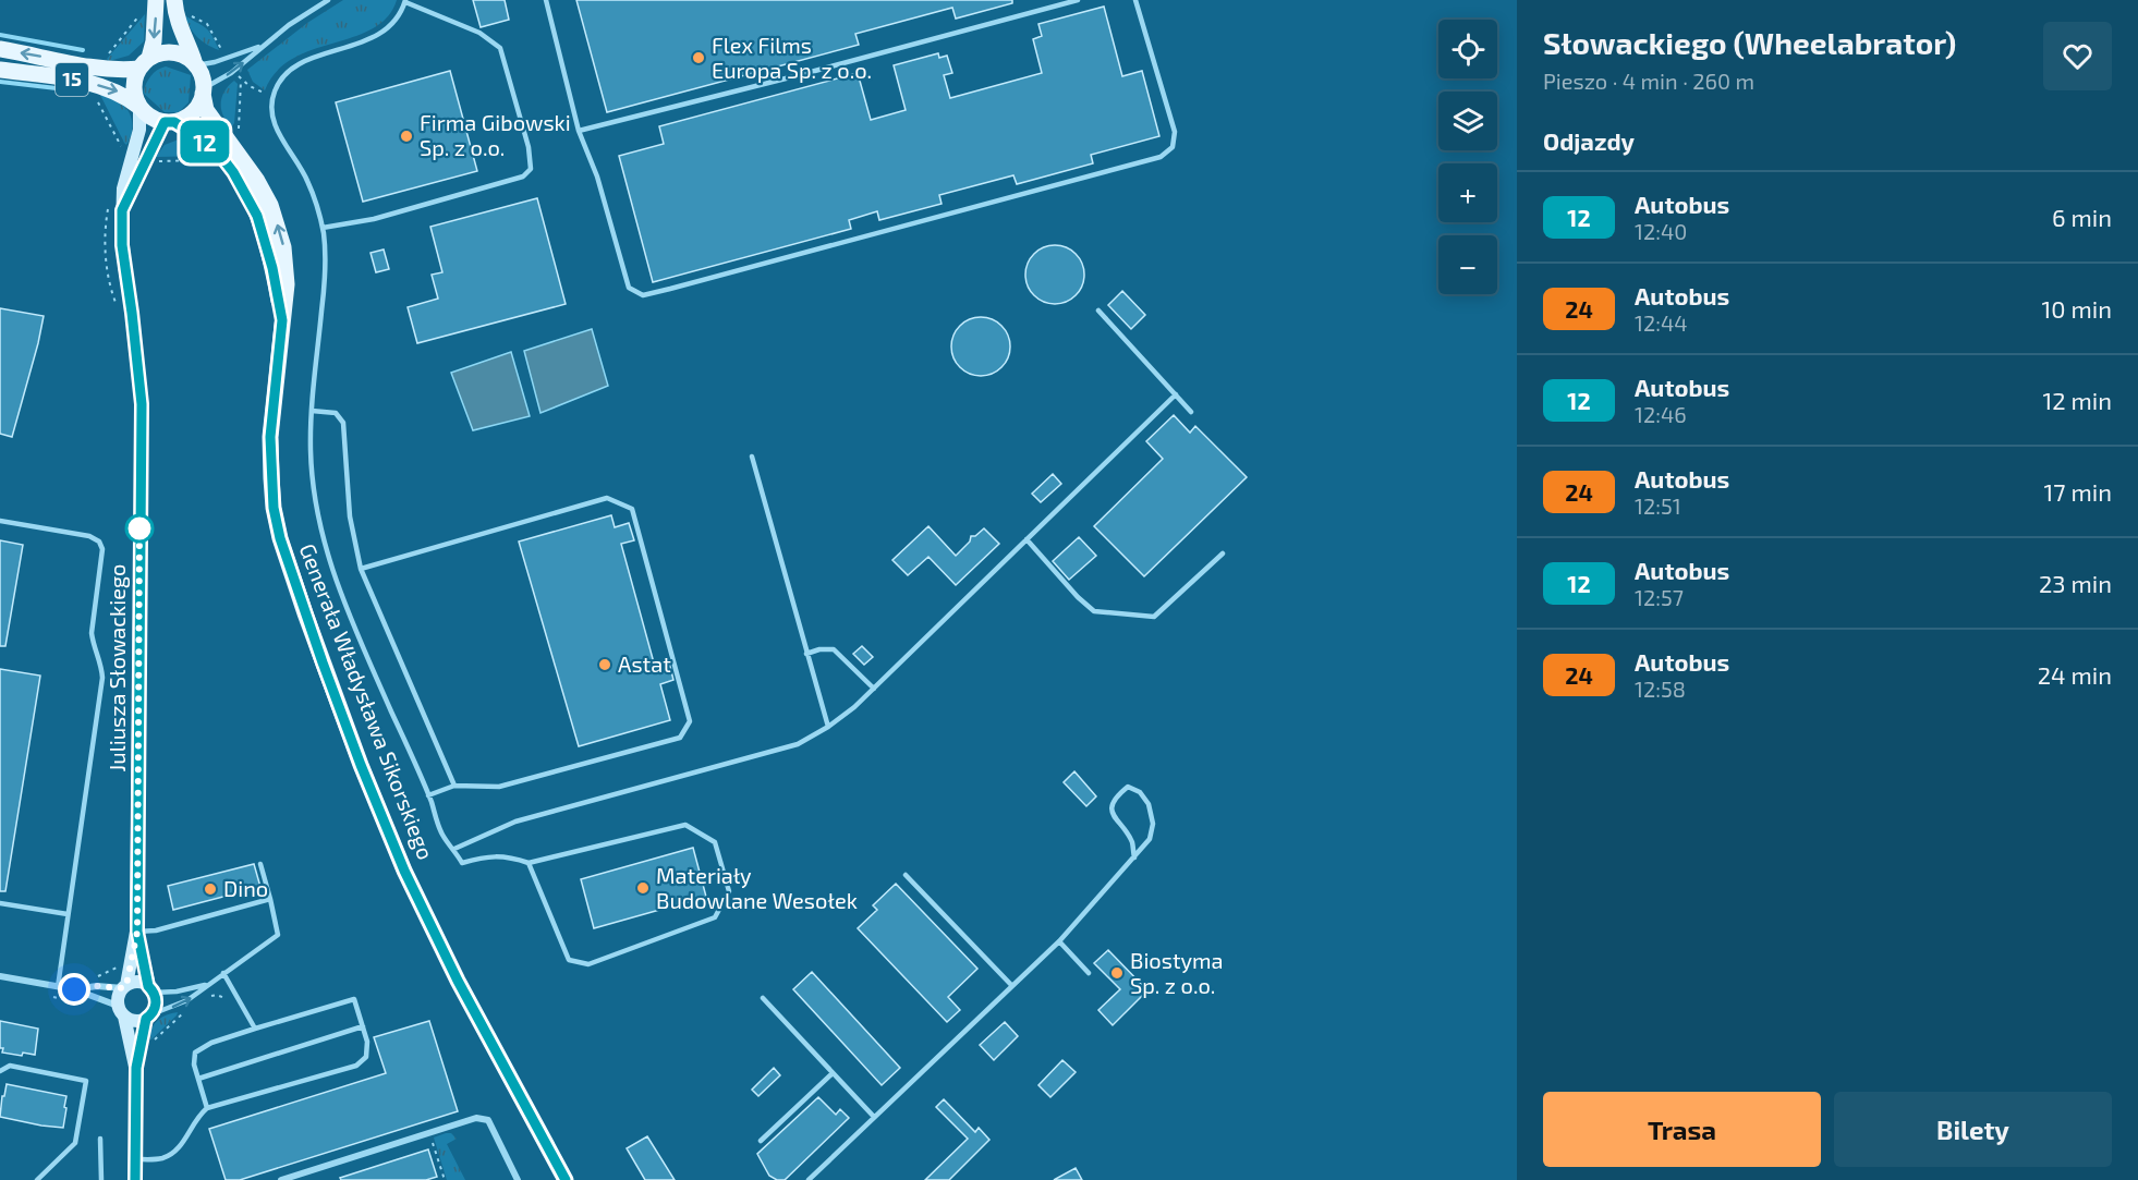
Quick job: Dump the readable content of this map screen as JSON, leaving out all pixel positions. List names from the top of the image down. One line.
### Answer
{"streets":{"main road":["15","Generała Władysława Sikorskiego"],"street":["Juliusza Słowackiego"]},"crossings":[["15","Juliusza Słowackiego"],["15","Generała Władysława Sikorskiego"],["Juliusza Słowackiego","Generała Władysława Sikorskiego"]],"places":["Flex Films Europa Sp. z o.o.","Firma Gibowski Sp. z o.o.","Astat","Materiały Budowlane Wesołek","Dino","Biostyma Sp. z o.o."],"lines":["bus line 12"],"page":{"on_map":"12","heading":[["Słowackiego (Wheelabrator)","Pieszo · 4 min · 260 m"],"Odjazdy"],"map_buttons":["+","−"],"list":[{"mark":"12","name":"Autobus","note":"12:40","value":"6 min"},{"mark":"24","name":"Autobus","note":"12:44","value":"10 min"},{"mark":"12","name":"Autobus","note":"12:46","value":"12 min"},{"mark":"24","name":"Autobus","note":"12:51","value":"17 min"},{"mark":"12","name":"Autobus","note":"12:57","value":"23 min"},{"mark":"24","name":"Autobus","note":"12:58","value":"24 min"}],"buttons":["Trasa","Bilety"]}}
